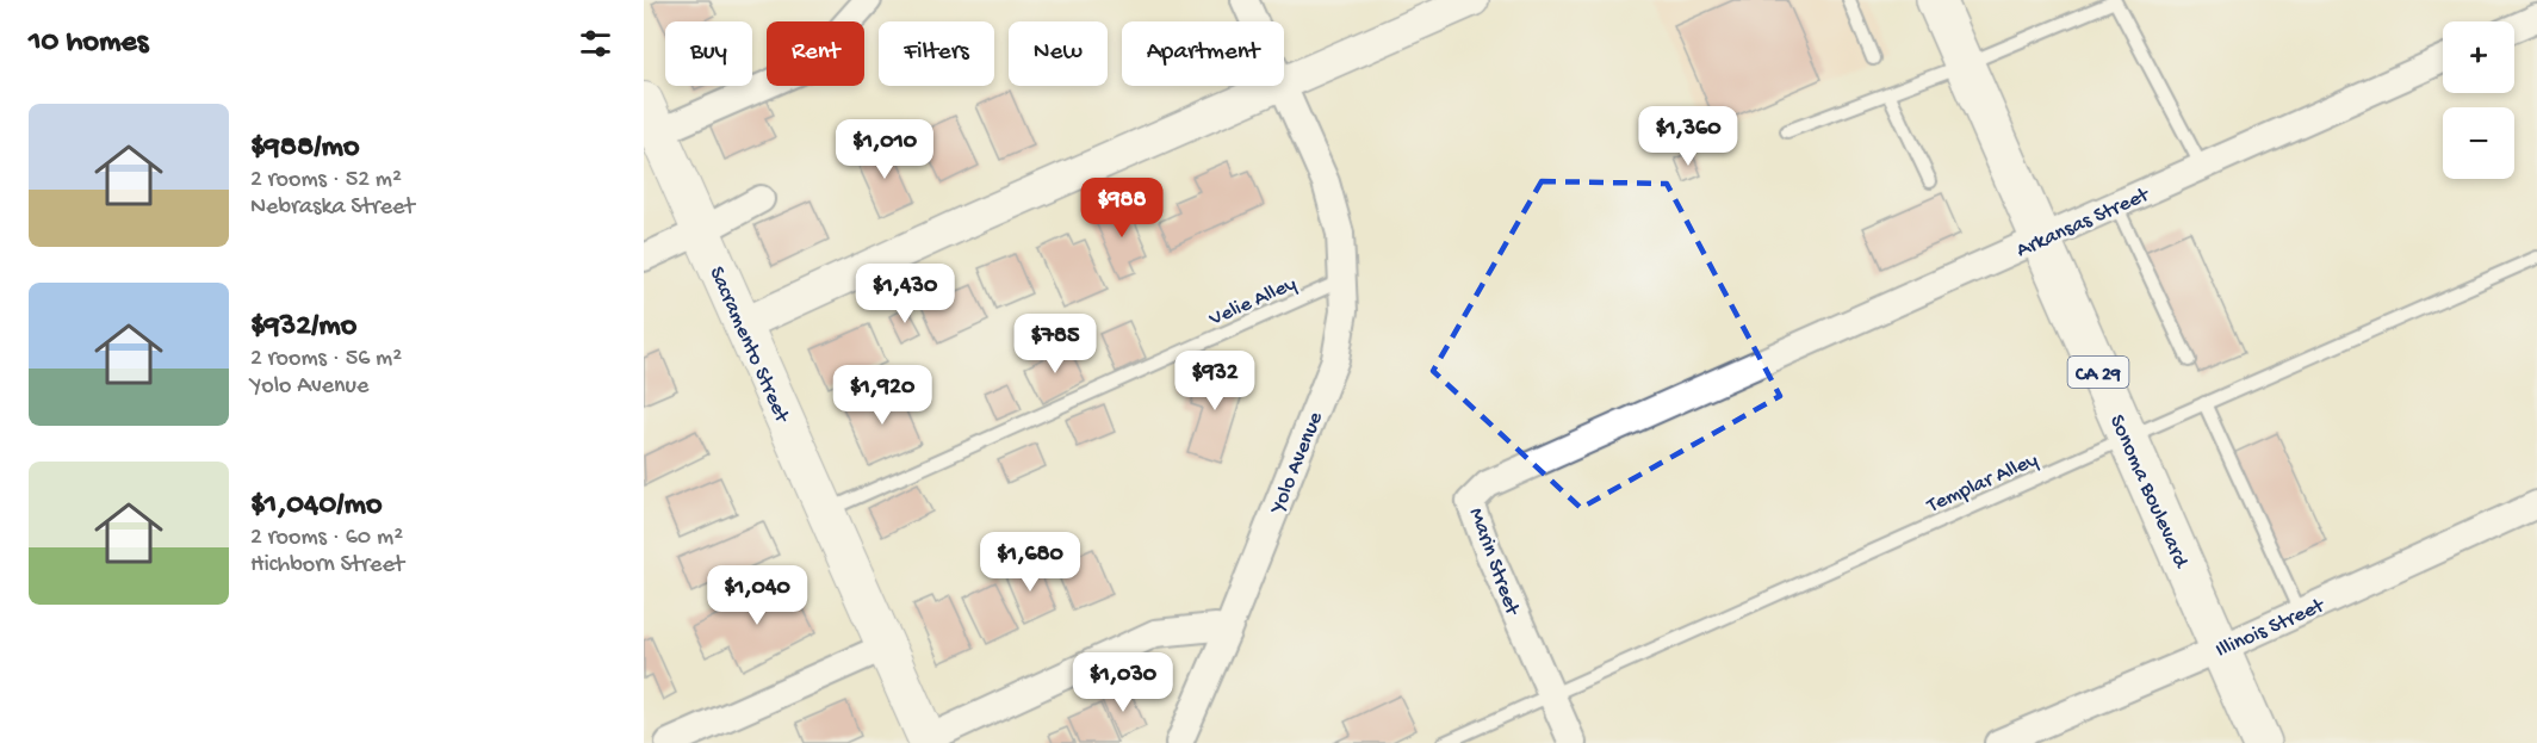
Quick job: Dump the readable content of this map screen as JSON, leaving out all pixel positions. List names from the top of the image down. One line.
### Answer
{"streets":{"main road":["Sacramento Street","CA 29","Sonoma Boulevard"],"street":["Arkansas Street","Yolo Avenue","Marin Street","Illinois Street"],"lane":["Velie Alley","Templar Alley"]},"crossings":[["Arkansas Street","Sonoma Boulevard"],["Arkansas Street","Marin Street"],["Velie Alley","Sacramento Street"],["Velie Alley","Yolo Avenue"],["Templar Alley","Sonoma Boulevard"],["Templar Alley","Marin Street"],["Sonoma Boulevard","Illinois Street"]],"page":{"heading":"10 homes","map_buttons":["+","−"],"chip":["Buy","Rent","Filters","New","Apartment"],"list":[{"name":"$988/mo","note":"2 rooms · 52 m² · Nebraska Street"},{"name":"$932/mo","note":"2 rooms · 56 m² · Yolo Avenue"},{"name":"$1,040/mo","note":"2 rooms · 60 m² · Hichborn Street"}],"price":["$1,360","$1,010","$988","$1,430","$785","$932","$1,920","$1,680","$1,040","$1,030"]}}
